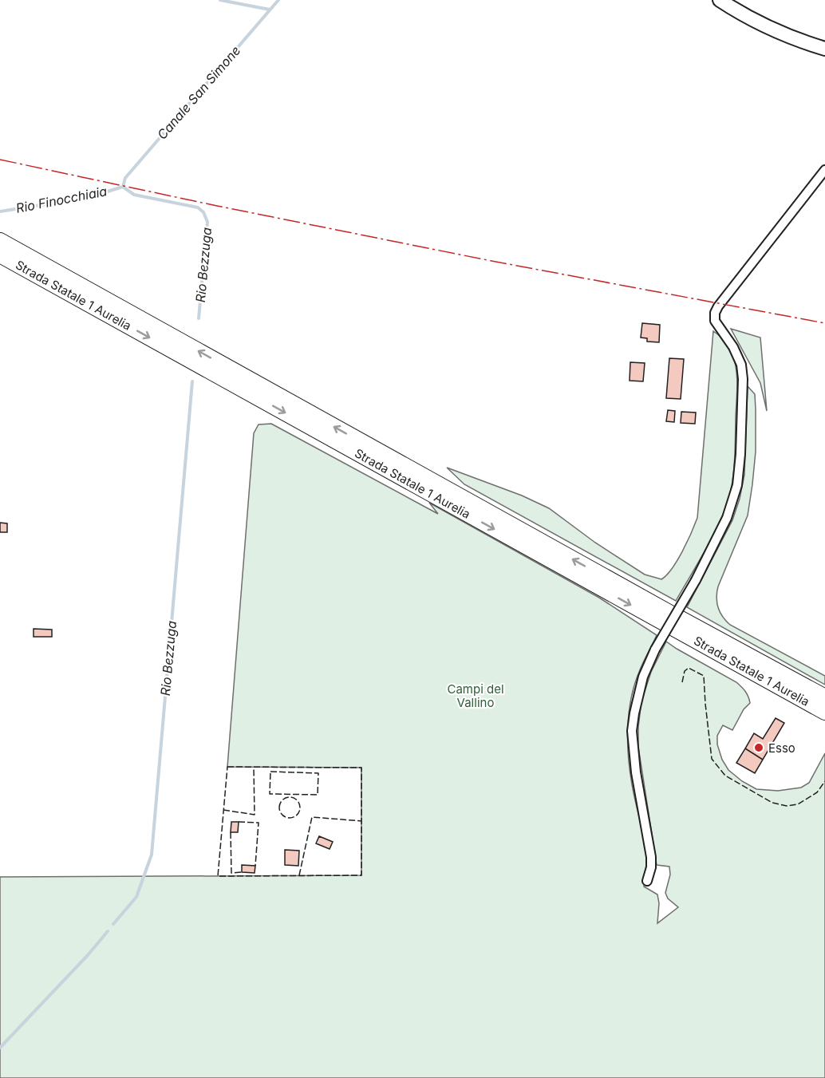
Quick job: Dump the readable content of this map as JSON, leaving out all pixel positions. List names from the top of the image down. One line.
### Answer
{"streets":{"highway":["Strada Statale 1 Aurelia"]},"water":["Canale San Simone","Rio Finocchiaia","Rio Bezzuga"],"parks":["Campi del Vallino"],"places":["Esso"]}
